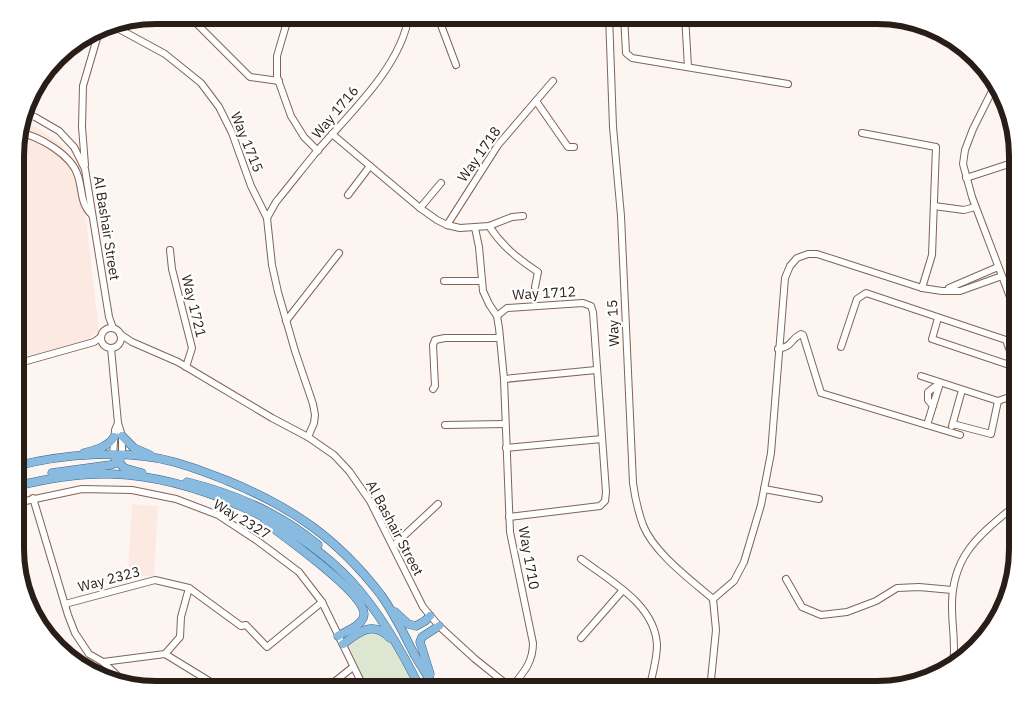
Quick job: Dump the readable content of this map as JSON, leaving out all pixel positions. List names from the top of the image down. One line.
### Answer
{"streets":{"street":["Way 1716","Way 1715","Way 1718","Al Bashair Street","Way 1712","Way 1721","Way 15","Way 2327","Way 1710","Way 2323"]},"crossings":[["Way 1716","Way 1715"],["Way 1715","Al Bashair Street"],["Al Bashair Street","Way 1721"],["Way 1712","Way 1710"],["Way 2327","Way 2323"]]}
